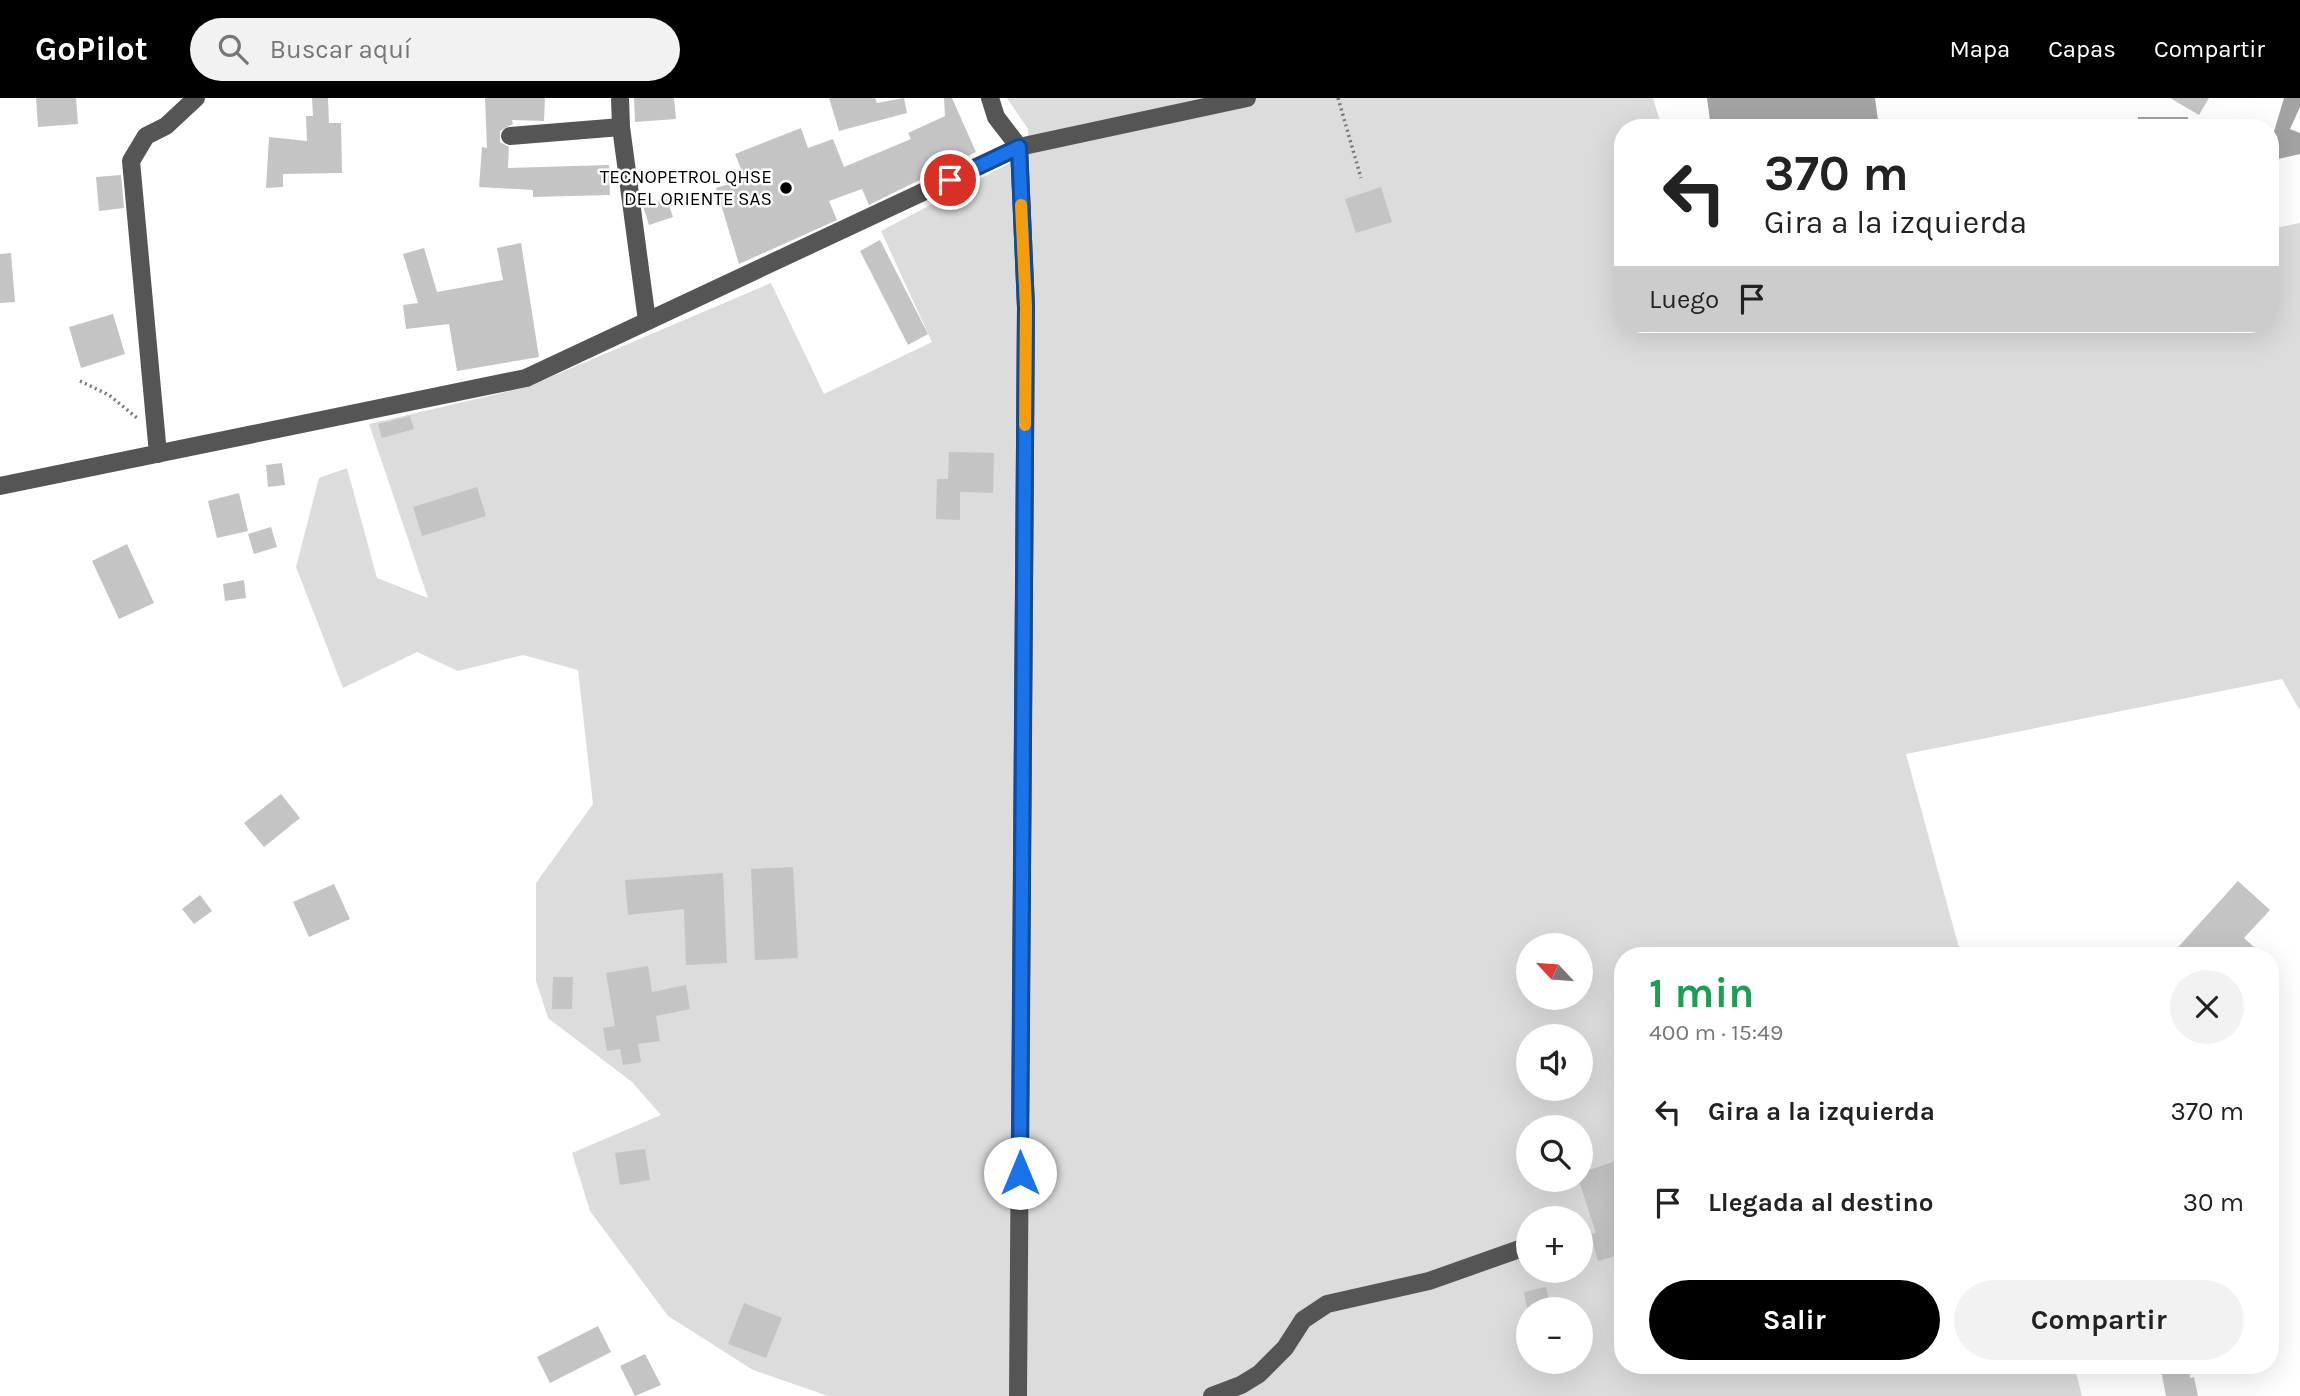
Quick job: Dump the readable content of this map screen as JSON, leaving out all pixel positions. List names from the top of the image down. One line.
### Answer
{"places":["TECNOPETROL QHSE DEL ORIENTE SAS"],"north":"top left","page":{"header":"GoPilot","search":"Buscar aquí","nav":["Mapa","Capas","Compartir"],"turn":["370 m","Gira a la izquierda"],"then":"Luego","map_buttons":["+","−"],"heading":["1 min","400 m · 15:49"],"list":[{"name":"Gira a la izquierda","value":"370 m"},{"name":"Llegada al destino","value":"30 m"}],"buttons":["Salir","Compartir"]}}
